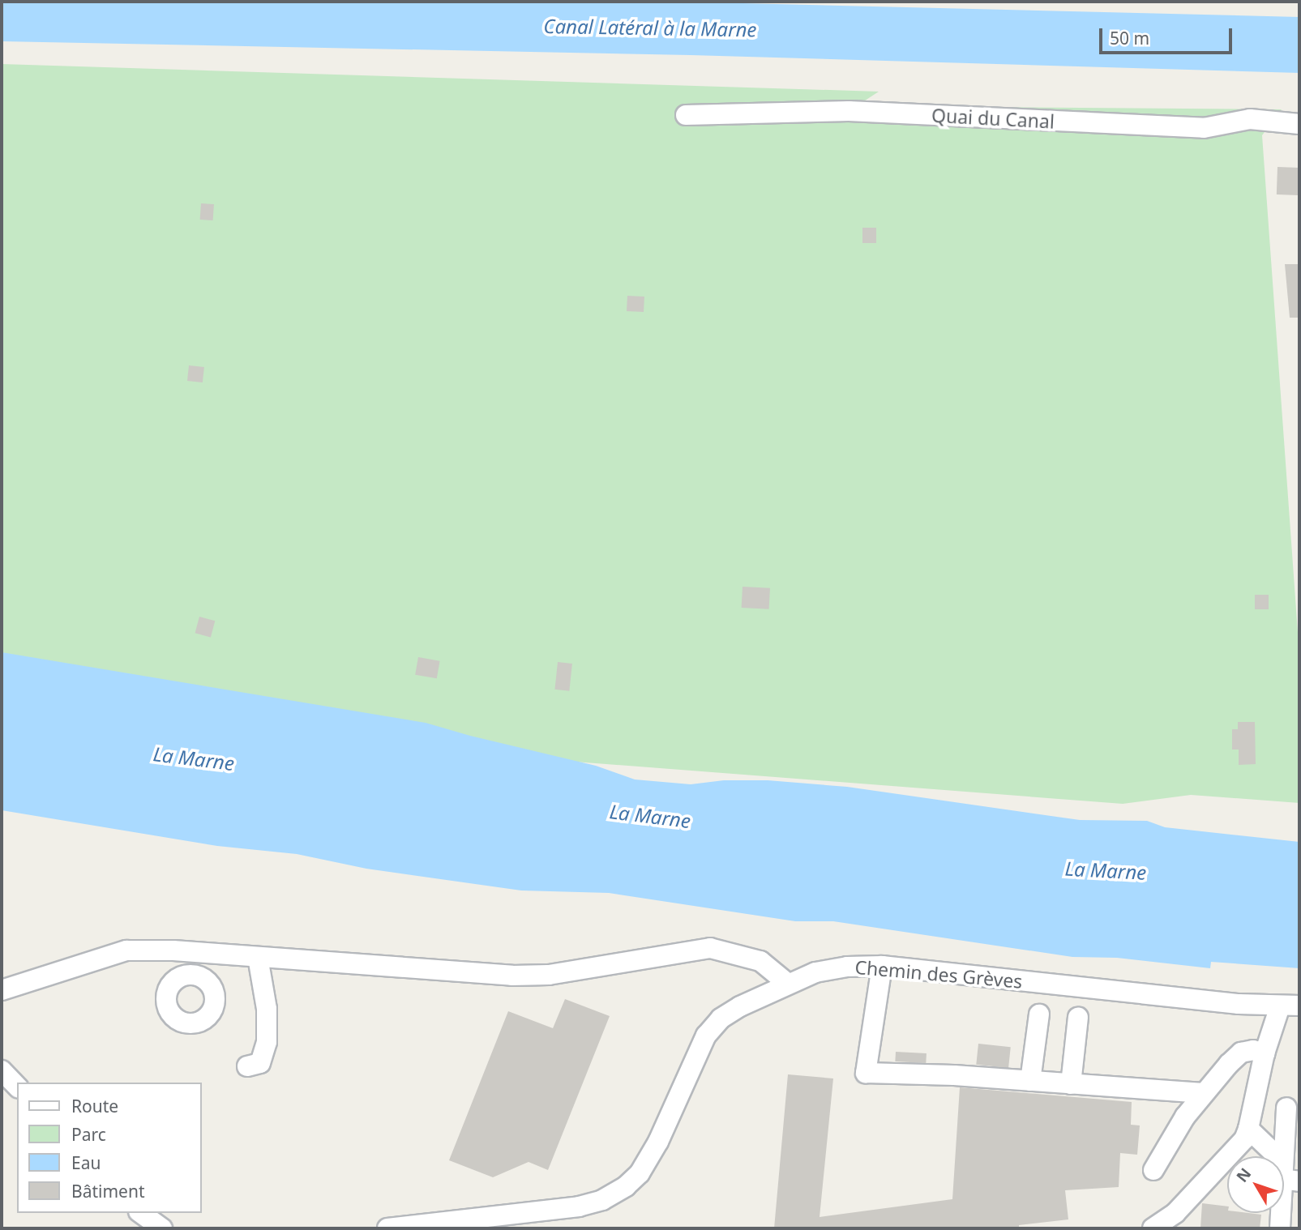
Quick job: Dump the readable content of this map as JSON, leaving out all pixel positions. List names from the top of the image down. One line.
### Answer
{"streets":{"street":["Quai du Canal","Chemin des Grèves"]},"water":["Canal Latéral à la Marne","La Marne"],"legend":["Route","Parc","Eau","Bâtiment"],"scale_bar":"50 m","north":"top left"}
